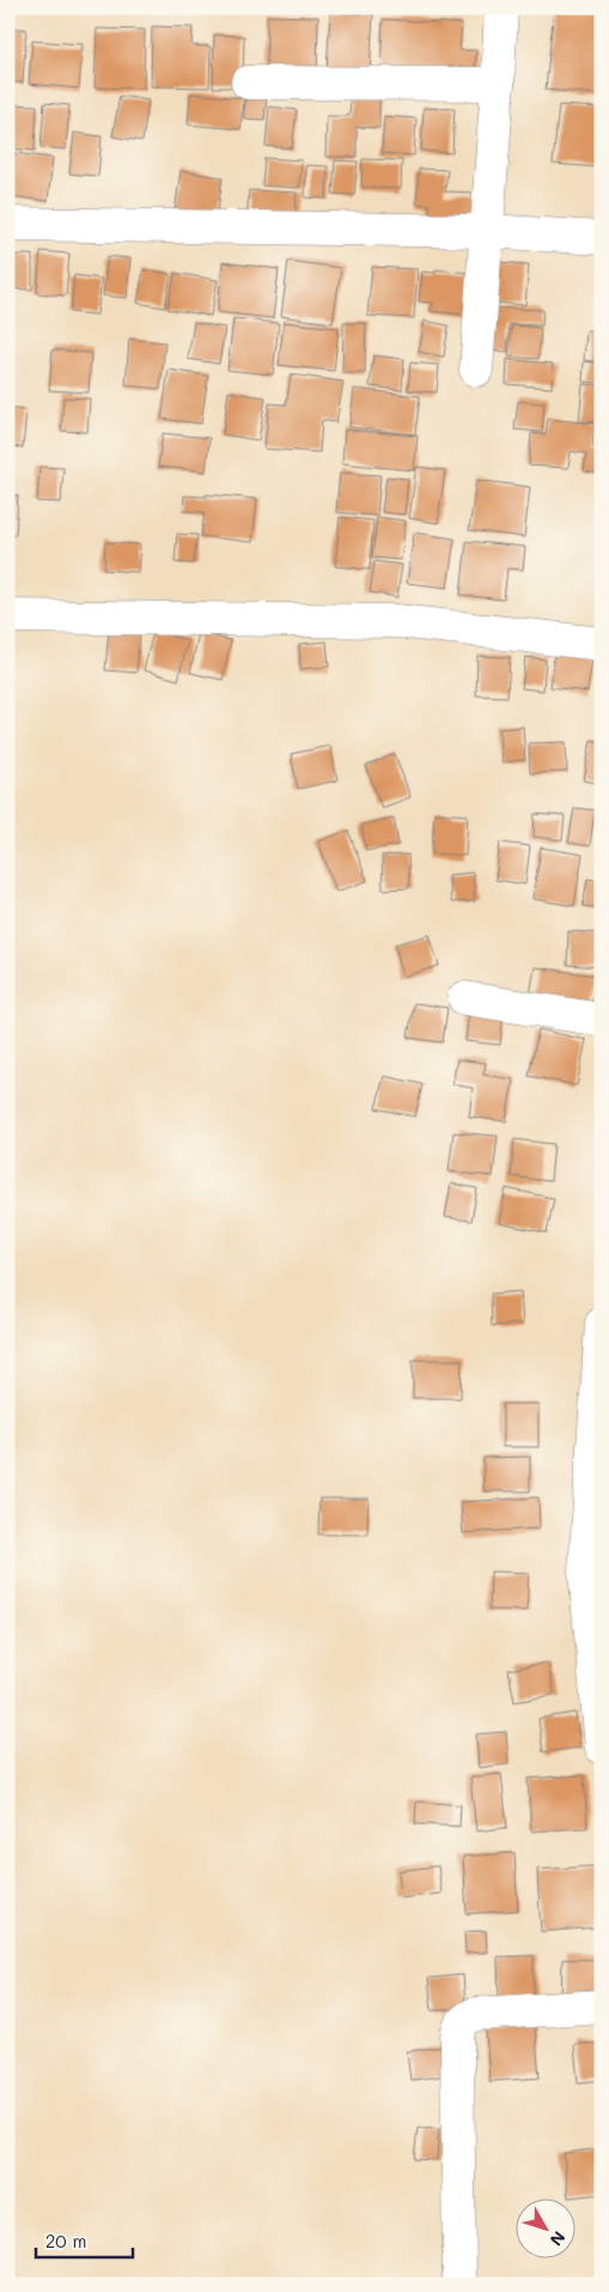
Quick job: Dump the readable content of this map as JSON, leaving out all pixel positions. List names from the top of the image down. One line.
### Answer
{"scale_bar":"20 m","north":"bottom right"}
